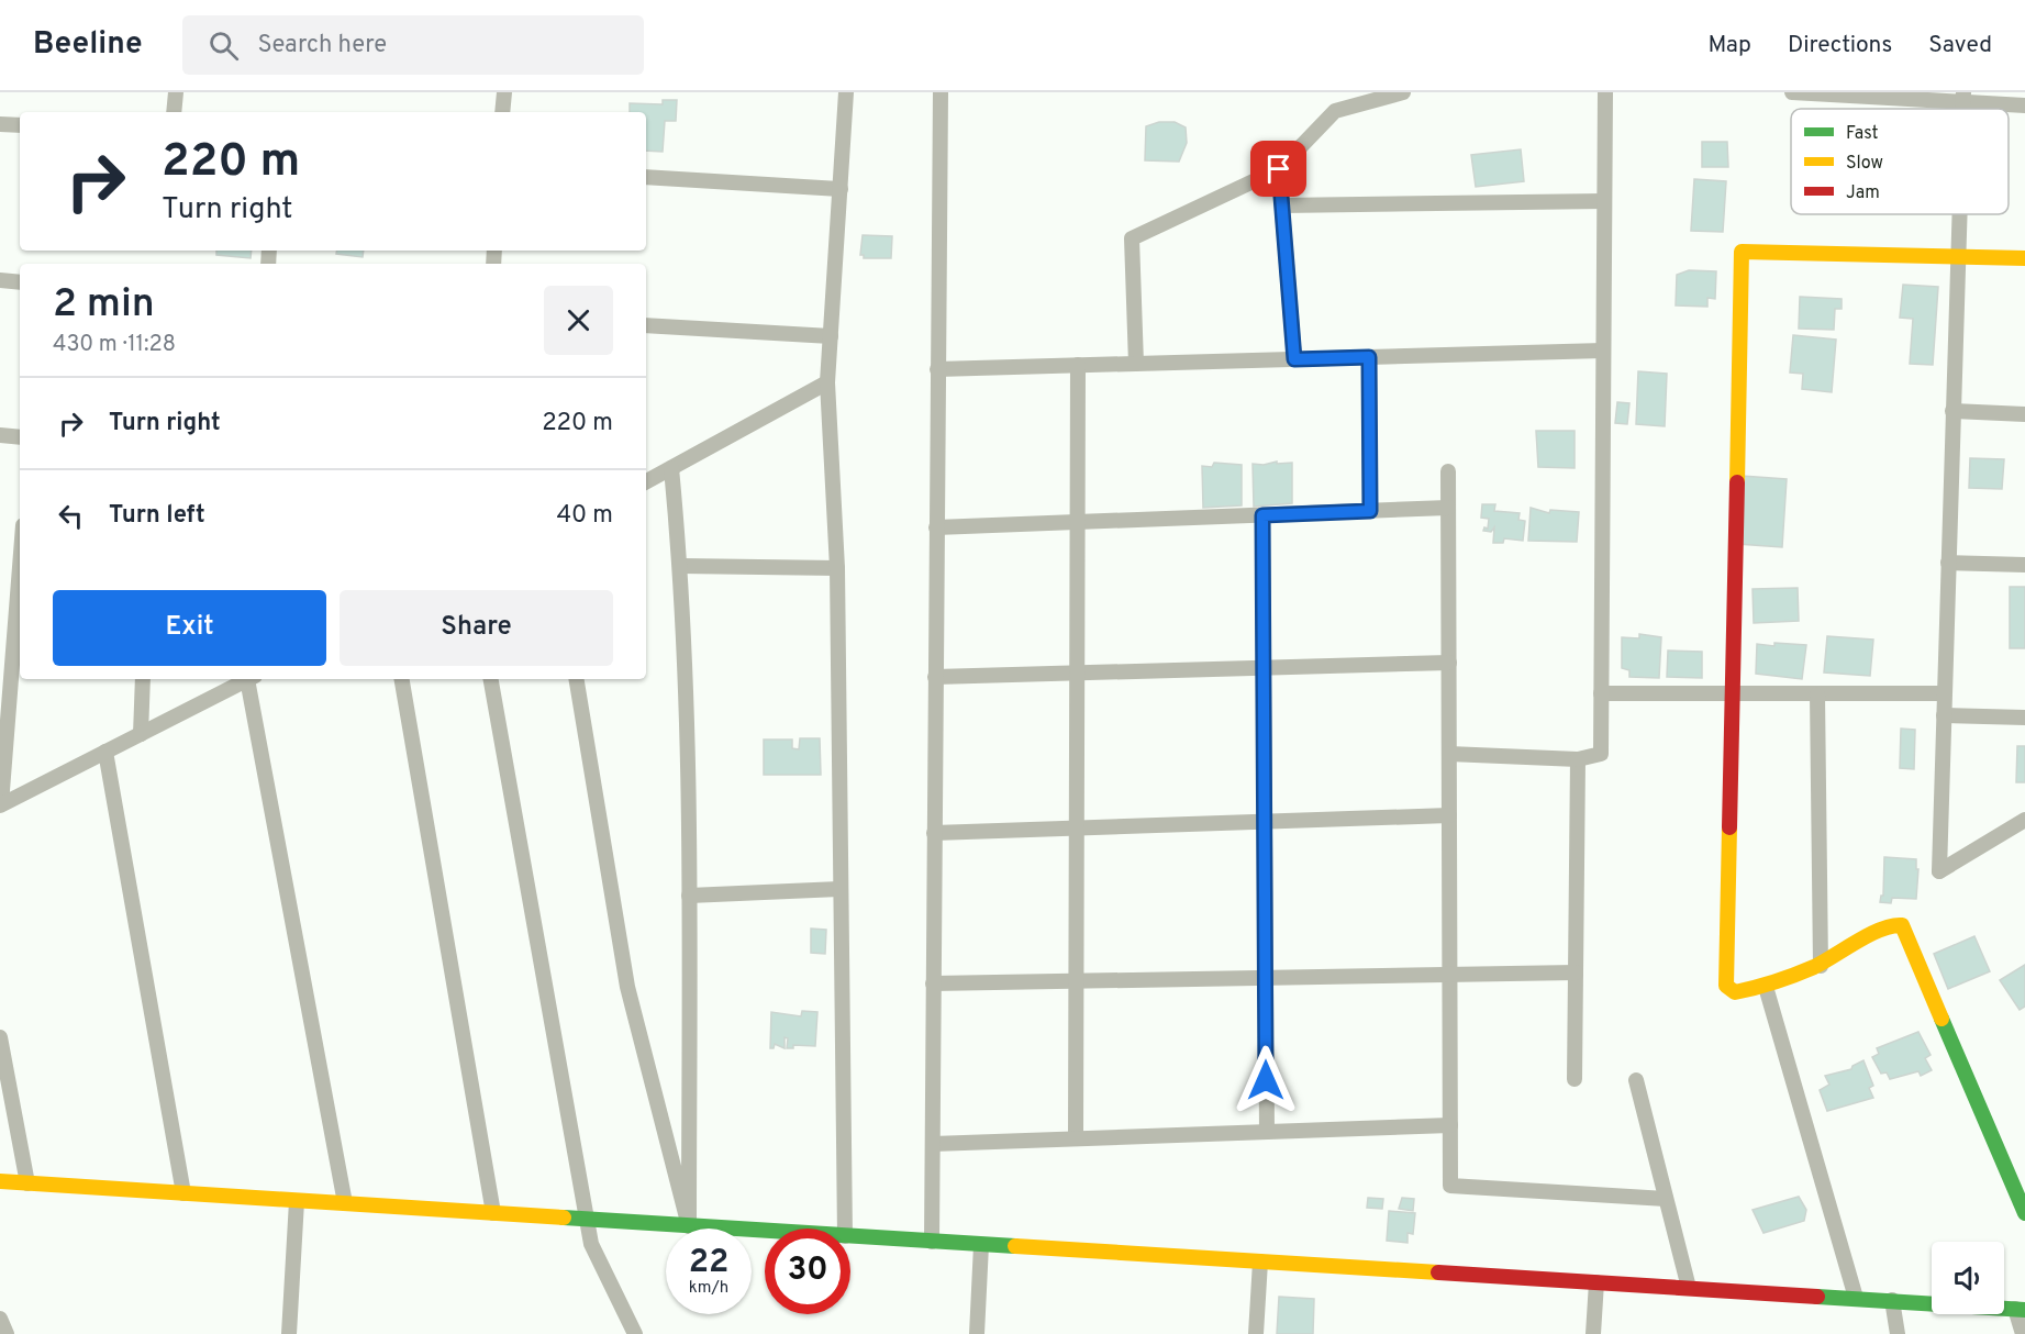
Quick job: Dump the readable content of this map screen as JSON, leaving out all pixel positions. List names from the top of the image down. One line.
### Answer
{"legend":["Fast","Slow","Jam"],"page":{"header":"Beeline","search":"Search here","nav":["Map","Directions","Saved"],"turn":["220 m","Turn right"],"heading":["2 min","430 m · 11:28"],"list":[{"name":"Turn right","value":"220 m"},{"name":"Turn left","value":"40 m"}],"buttons":["Exit","Share"],"speed":"22 km/h","limit":"30"}}
